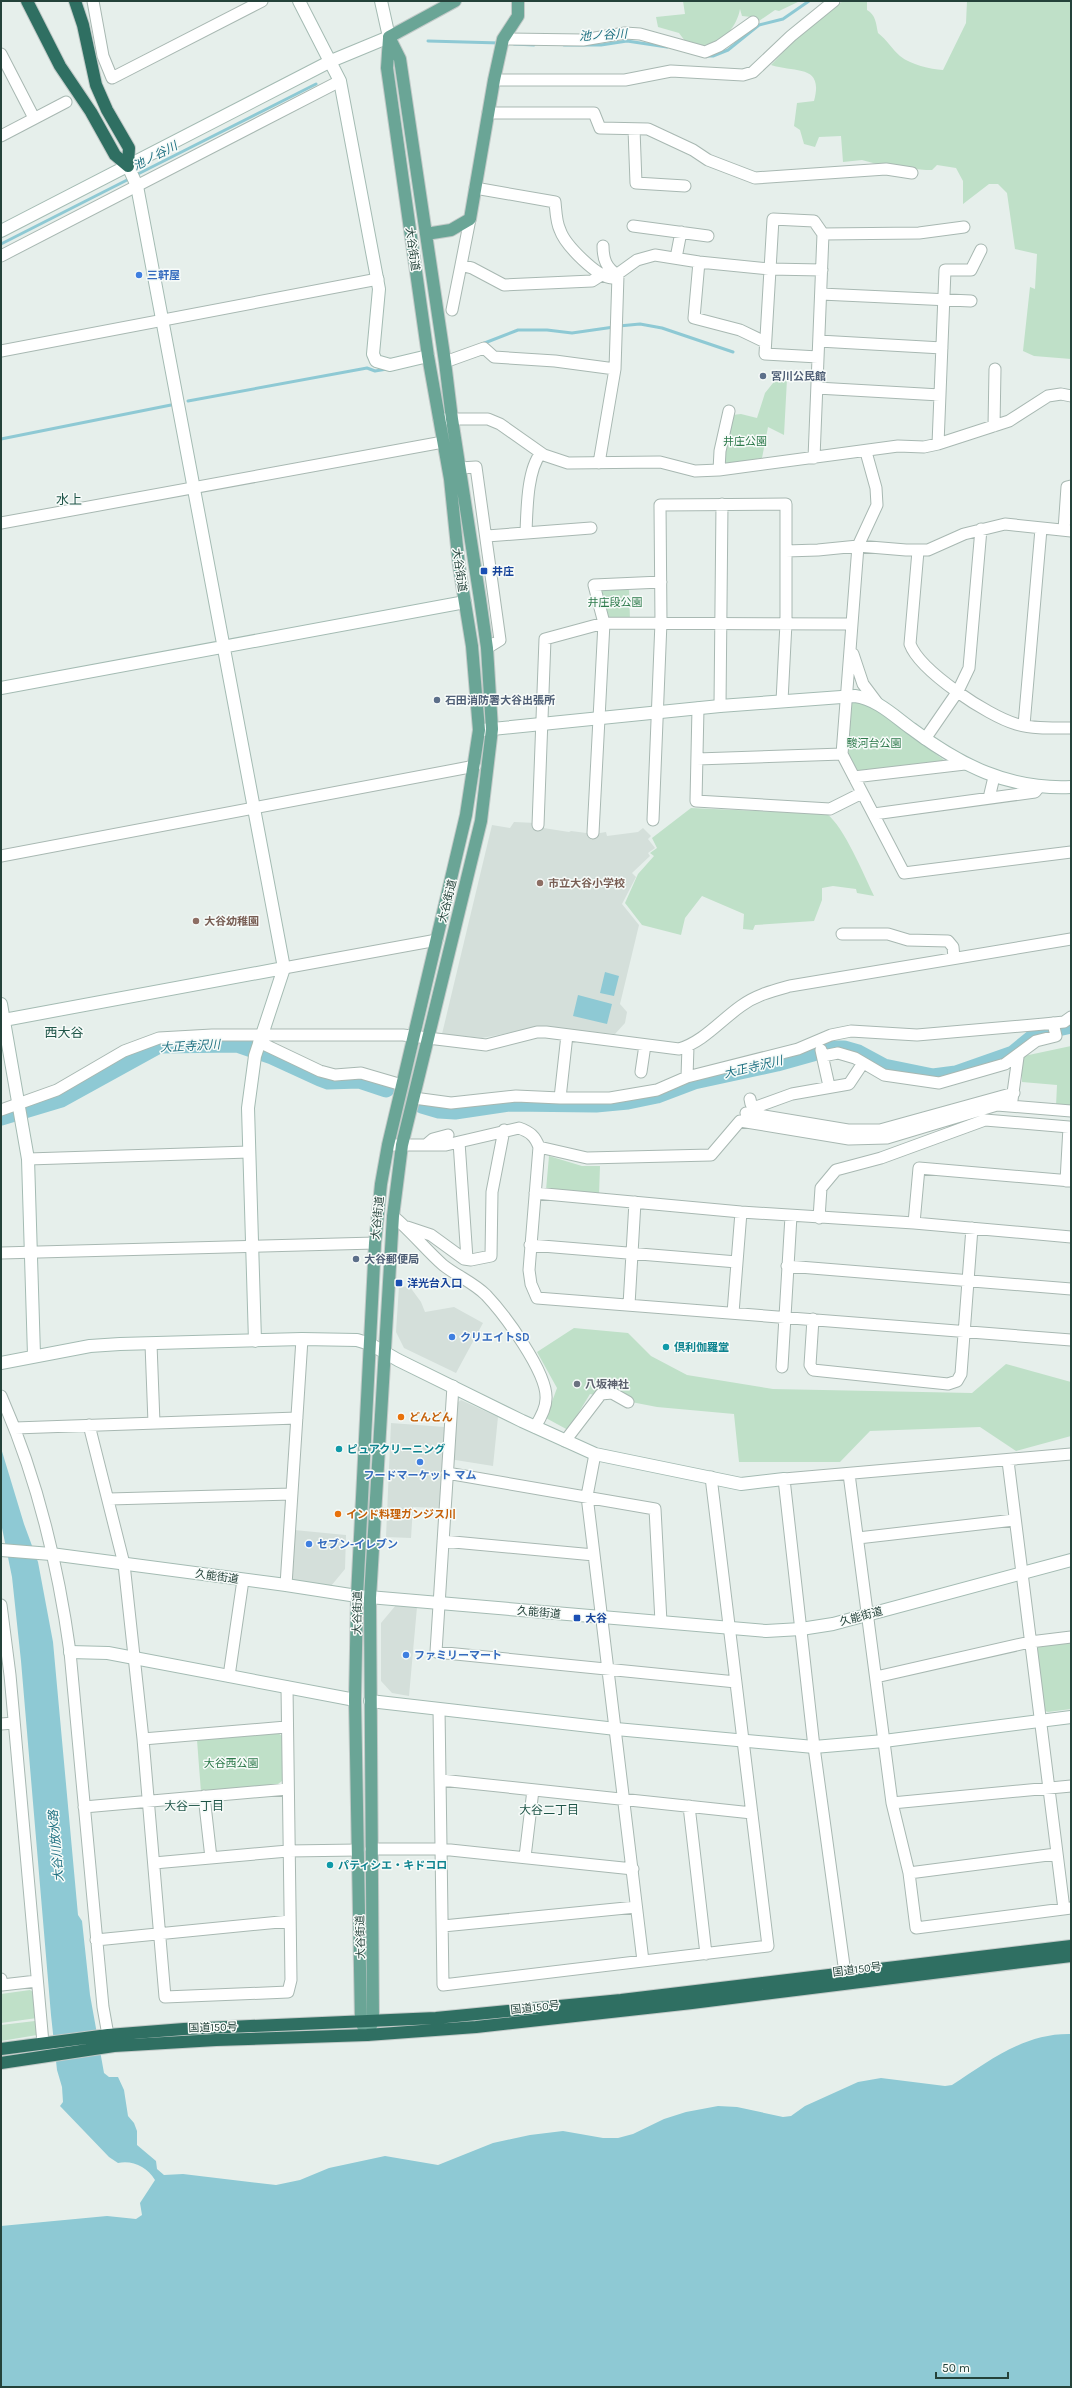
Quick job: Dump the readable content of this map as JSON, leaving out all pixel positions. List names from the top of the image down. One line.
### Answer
{"streets":{"highway":["国道150号"],"main road":["大谷街道"],"street":["久能街道"]},"crossings":[["大谷街道","久能街道"],["大谷街道","国道150号"]],"districts":["水上","西大谷","大谷一丁目","大谷二丁目"],"water":["池ノ谷川","大正寺沢川","大谷川放水路"],"parks":["井庄公園","井庄段公園","駿河台公園","大谷西公園"],"places":{"other":["三軒屋","宮川公民館","石田消防署大谷出張所","市立大谷小学校","大谷幼稚園","大谷郵便局","クリエイトSD","倶利伽羅堂","八坂神社","どんどん","ピュアクリーニング","フードマーケット マム","インド料理ガンジス川","セブン-イレブン","ファミリーマート","パティシエ・キドコロ"],"transit":["井庄","洋光台入口","大谷"]},"scale_bar":"50 m"}
